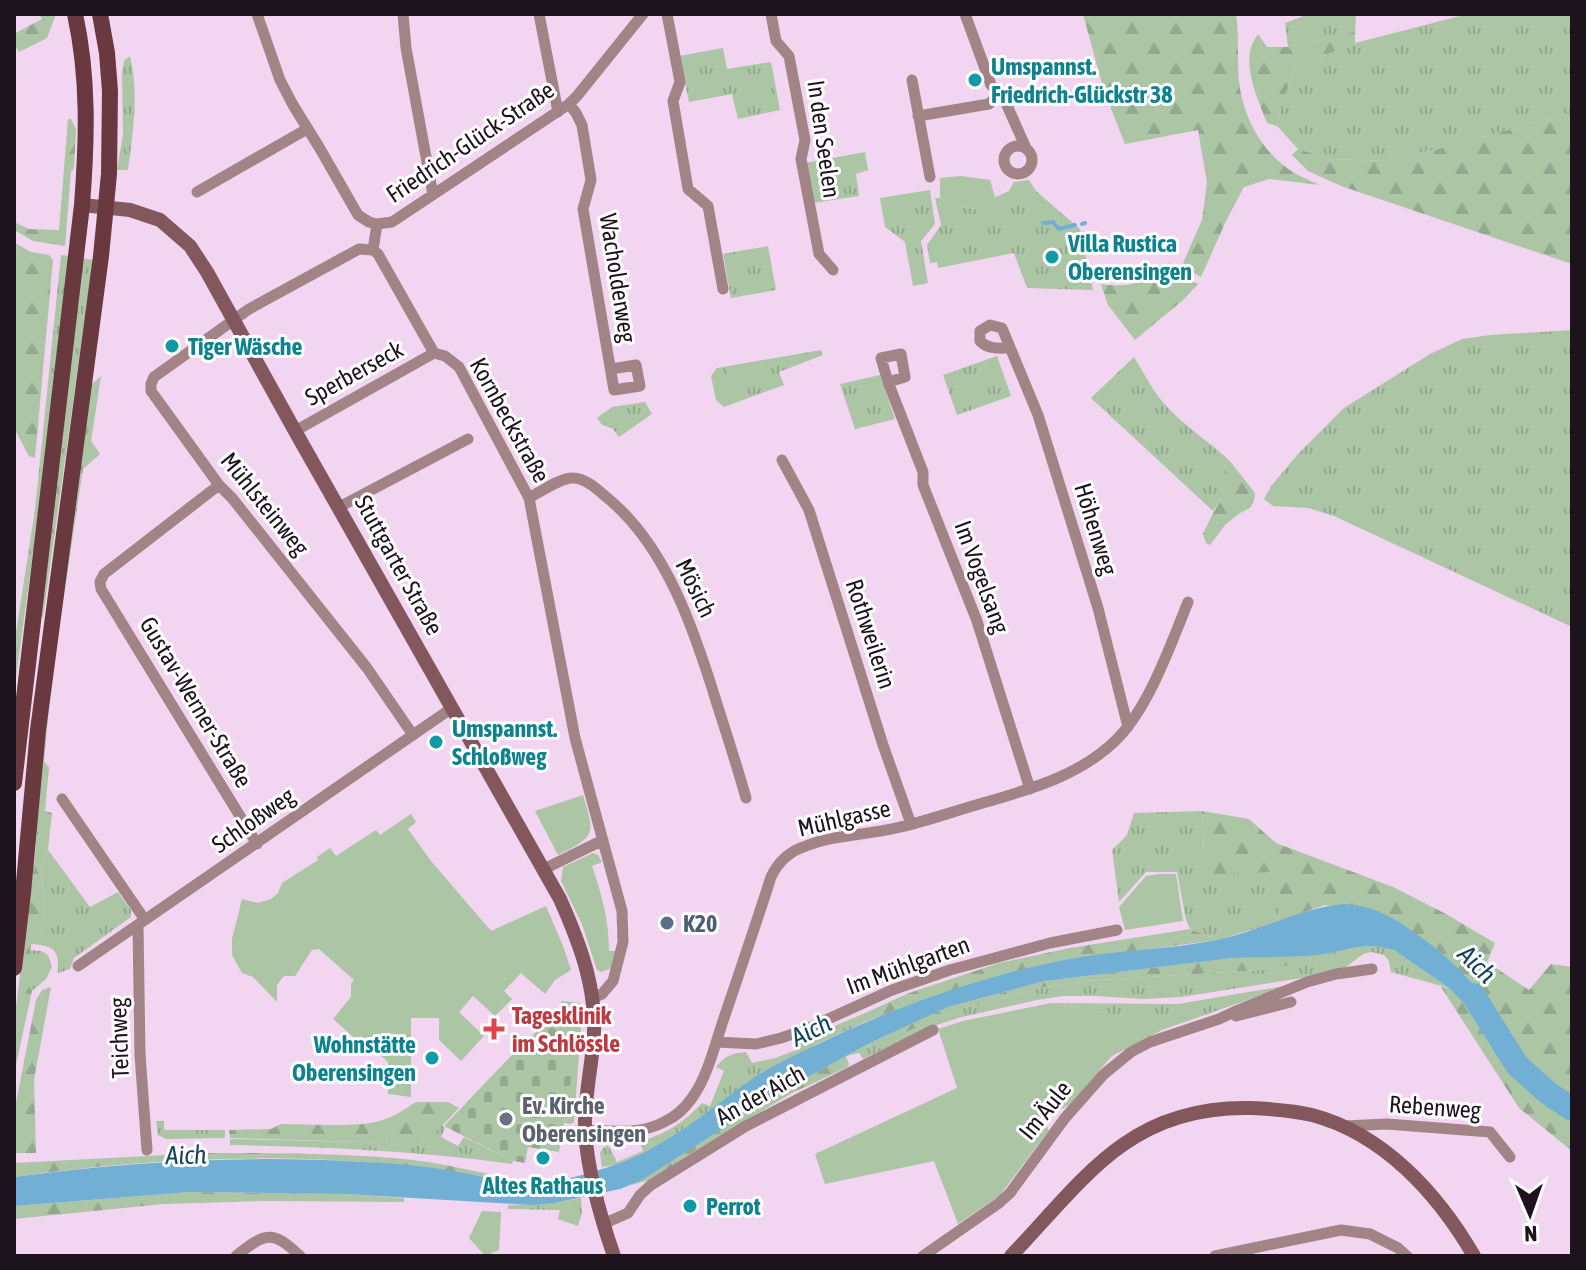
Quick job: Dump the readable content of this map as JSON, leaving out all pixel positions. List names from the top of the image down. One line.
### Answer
{"streets":{"main road":["Stuttgarter Straße"],"street":["In den Seelen","Friedrich-Glück-Straße","Wacholderweg","Sperberseck","Kornbeckstraße","Mühlsteinweg","Höhenweg","Im Vogelsang","Mösich","Rothweilerin","Gustav-Werner-Straße","Mühlgasse","Schloßweg","Im Mühlgarten","Teichweg","An der Aich","Rebenweg","Im Äule"]},"crossings":[["Friedrich-Glück-Straße","Wacholderweg"],["Sperberseck","Kornbeckstraße"],["Sperberseck","Stuttgarter Straße"],["Kornbeckstraße","Mösich"],["Mühlsteinweg","Stuttgarter Straße"],["Mühlsteinweg","Gustav-Werner-Straße"],["Mühlsteinweg","Schloßweg"],["Höhenweg","Mühlgasse"],["Stuttgarter Straße","Mühlgasse"],["Stuttgarter Straße","Schloßweg"],["Stuttgarter Straße","An der Aich"],["Im Vogelsang","Mühlgasse"],["Rothweilerin","Mühlgasse"],["Gustav-Werner-Straße","Schloßweg"],["Mühlgasse","Im Mühlgarten"],["Schloßweg","Teichweg"]],"water":["Aich"],"places":{"other":["Umspannst. Friedrich-Glückstr 38","Villa Rustica Oberensingen","Tiger Wäsche","Umspannst. Schloßweg","K20","Wohnstätte Oberensingen","Ev. Kirche Oberensingen","Altes Rathaus","Perrot"],"health":["Tagesklinik im Schlössle"]},"north":"bottom"}
